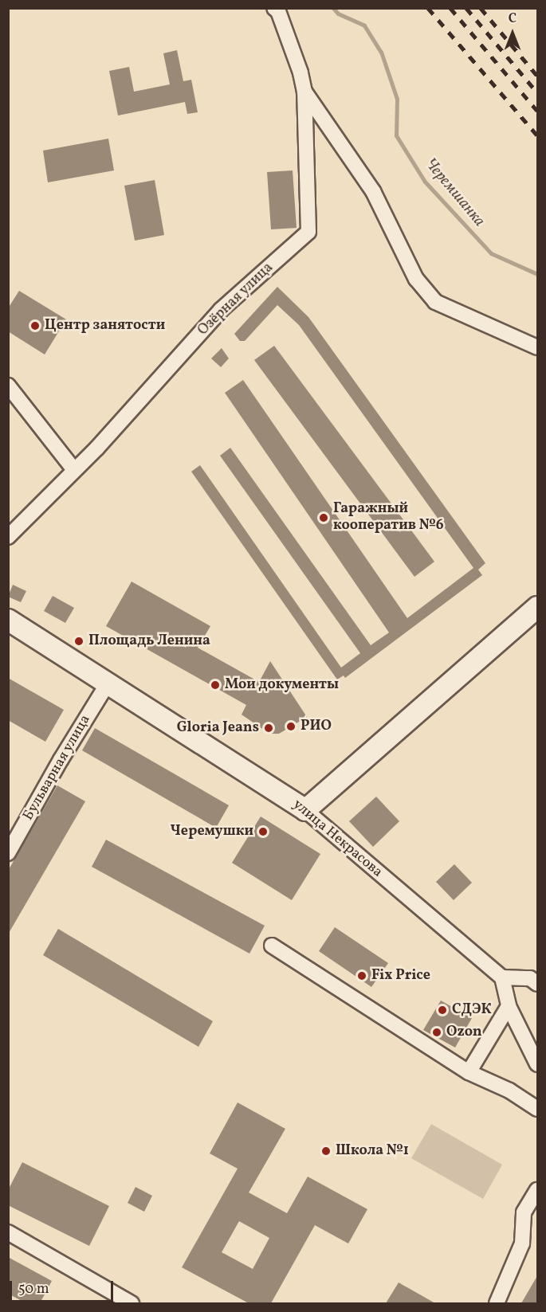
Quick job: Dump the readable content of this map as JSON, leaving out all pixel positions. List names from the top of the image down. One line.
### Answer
{"streets":{"main road":["улица Некрасова"],"street":["Озёрная улица","Бульварная улица"]},"crossings":[["Бульварная улица","улица Некрасова"]],"water":["Черемшанка"],"places":["Центр занятости","Гаражный кооператив №6","Площадь Ленина","Мои документы","РИО","Gloria Jeans","Черемушки","Fix Price","СДЭК","Ozon","Школа №1"],"scale_bar":"50 m","north":"top"}
